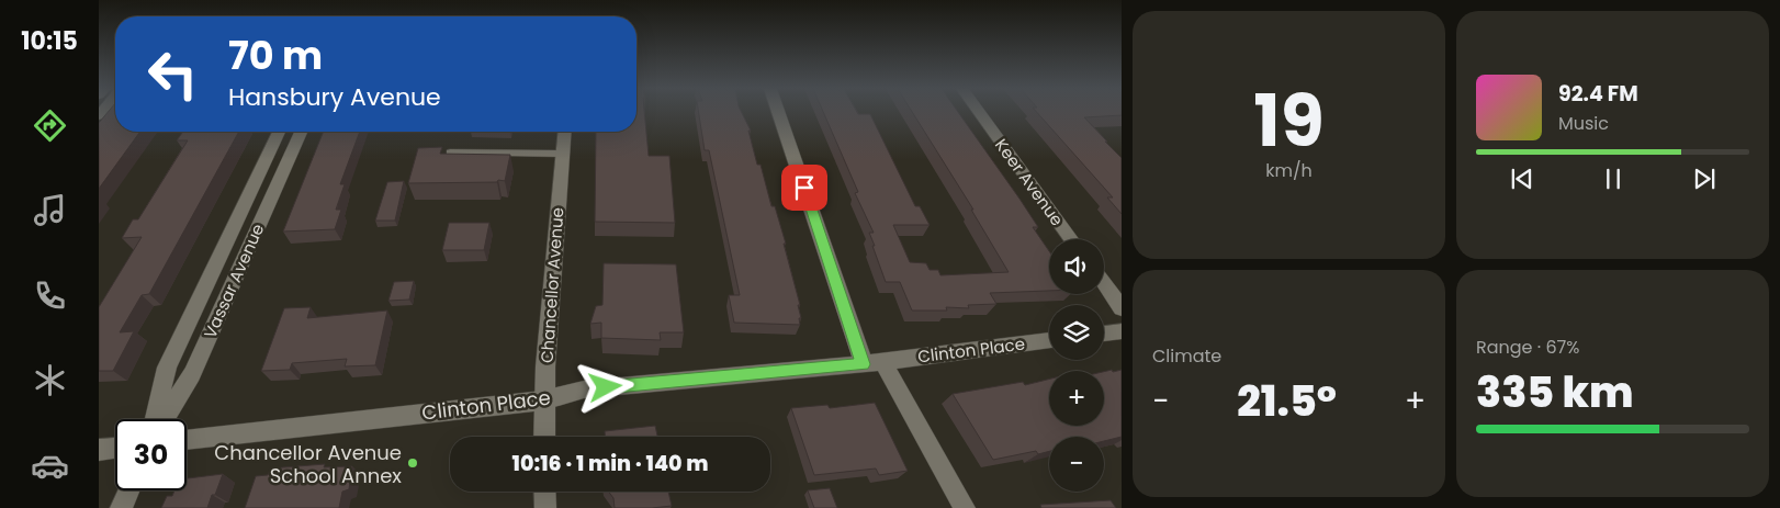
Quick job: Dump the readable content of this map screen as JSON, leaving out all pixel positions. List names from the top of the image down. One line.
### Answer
{"streets":{"street":["Keer Avenue","Vassar Avenue","Chancellor Avenue","Clinton Place"]},"crossings":[["Chancellor Avenue","Clinton Place"]],"places":["Chancellor Avenue School Annex"],"page":{"tabs":"10:15","tile":[["19","km/h"],"Climate",["Range · 67%","335 km"]],"turn":["70 m","Hansbury Avenue"],"song":["92.4 FM","Music"],"map_buttons":["+","−"],"heat":["−","21.5°","+"],"limit":"30","trip":"10:16 · 1 min · 140 m"}}
